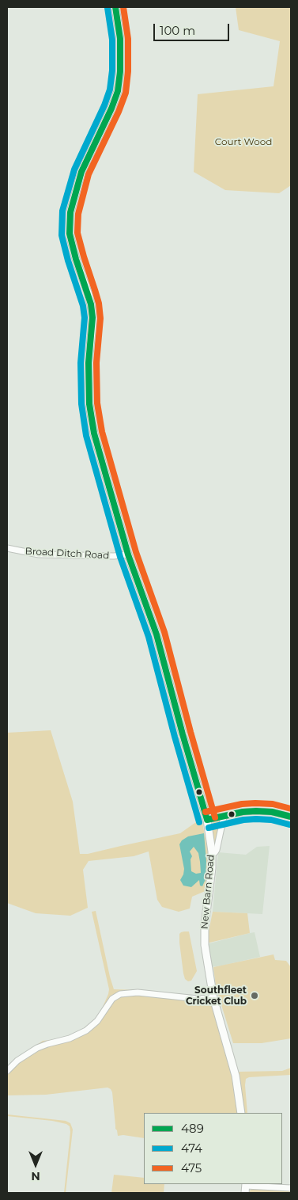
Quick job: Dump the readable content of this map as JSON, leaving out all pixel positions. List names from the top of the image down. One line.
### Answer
{"streets":{"street":["Broad Ditch Road","New Barn Road"]},"crossings":[["Broad Ditch Road","New Barn Road"]],"parks":["Court Wood"],"places":["Southfleet Cricket Club"],"lines":["transit line 489","transit line 475","transit line 474"],"legend":["489","474","475"],"scale_bar":"100 m","north":"bottom"}
